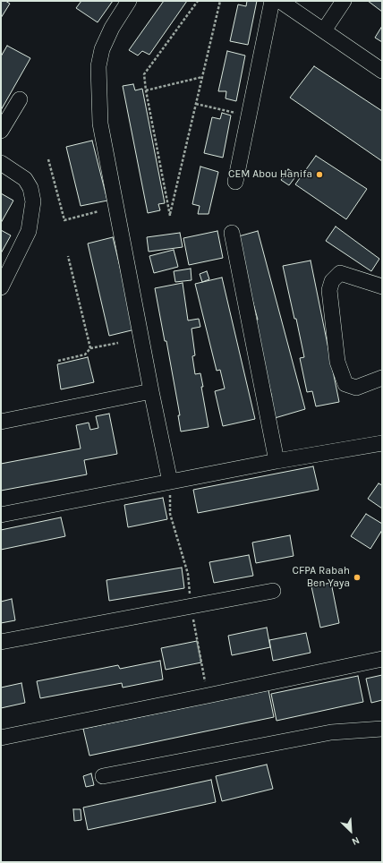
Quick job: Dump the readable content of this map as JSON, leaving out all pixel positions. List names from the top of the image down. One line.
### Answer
{"places":["CEM Abou Hanifa","CFPA Rabah Ben Yaya"],"north":"bottom right"}
